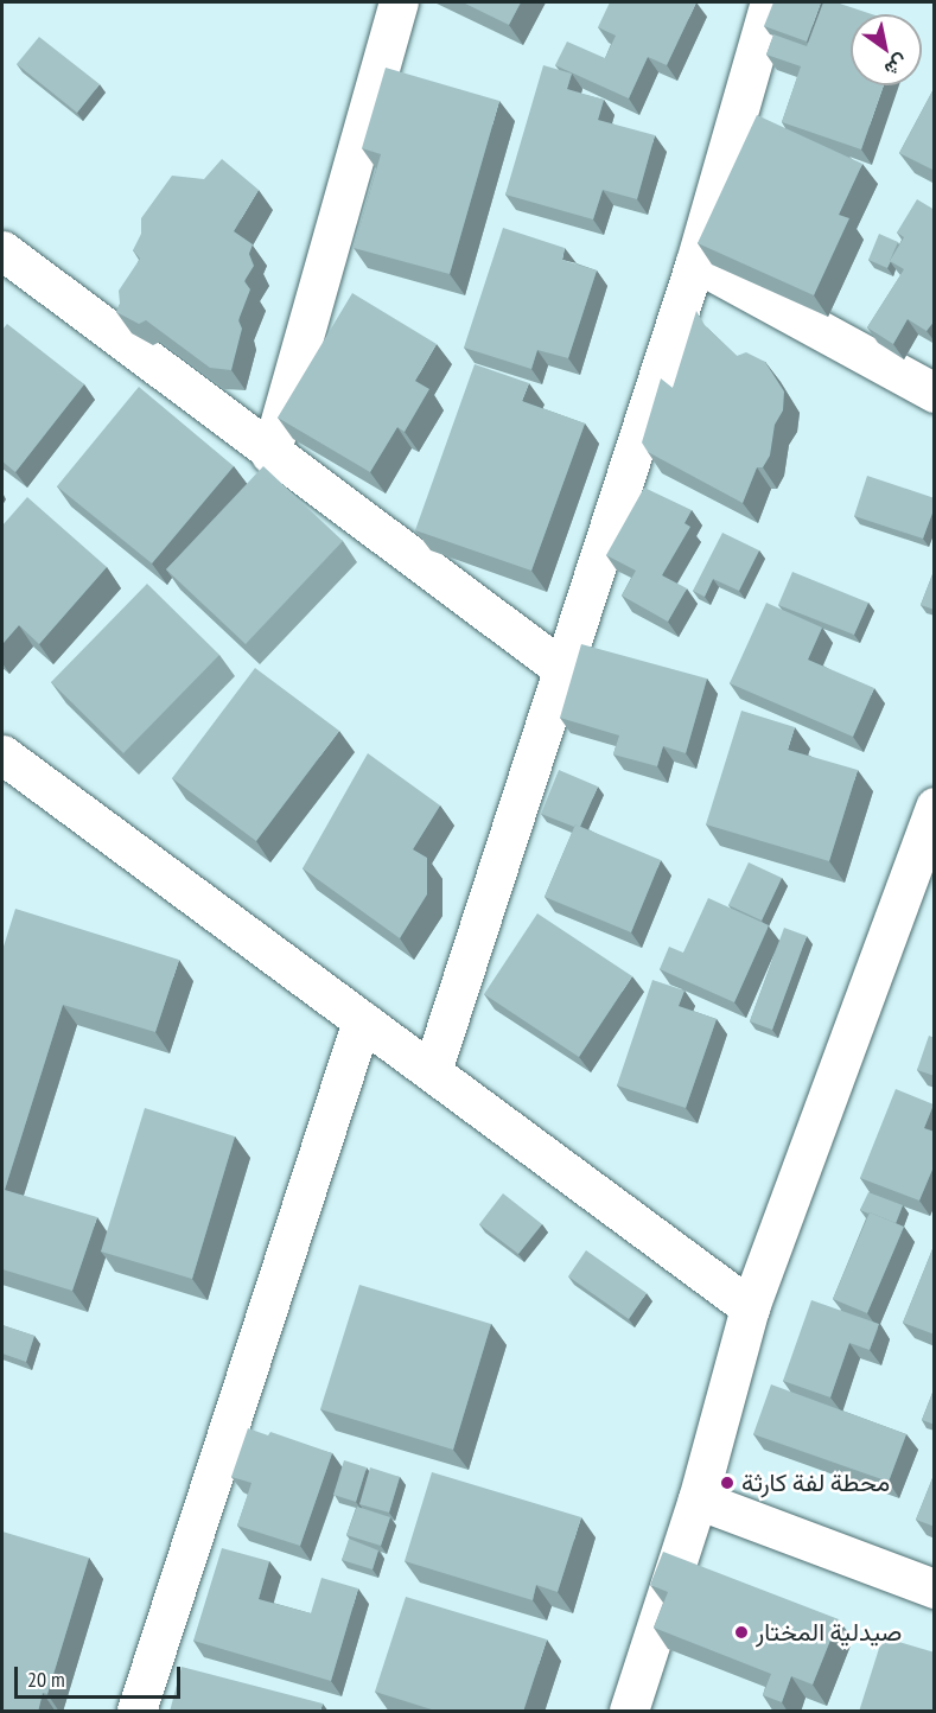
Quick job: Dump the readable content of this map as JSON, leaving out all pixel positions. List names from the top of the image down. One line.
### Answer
{"places":["محطة لفة كارثة","صيدلية المختار"],"scale_bar":"20 m","north":"bottom right"}
